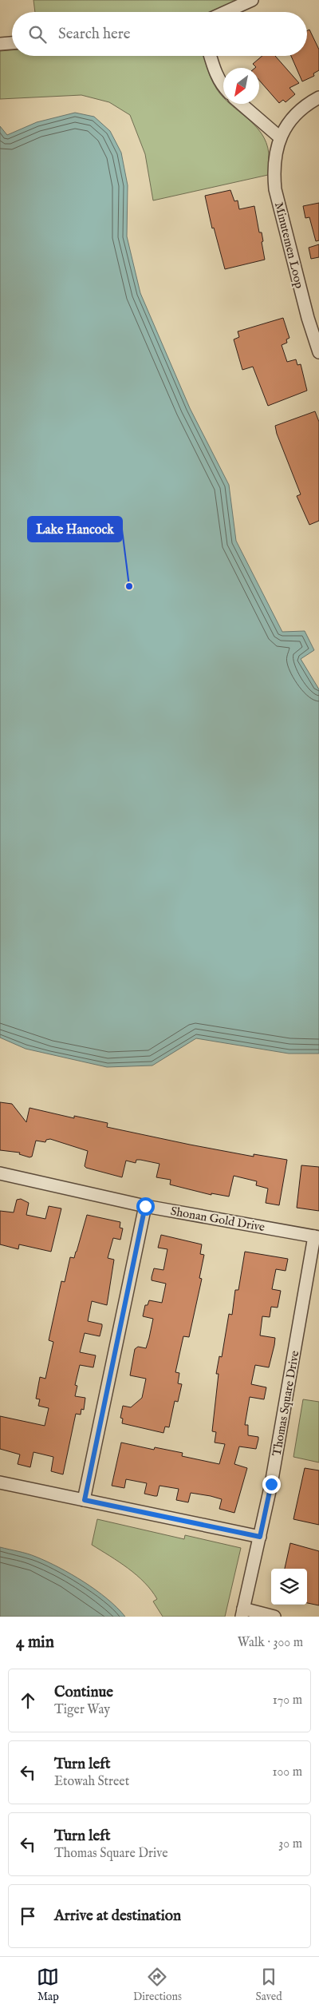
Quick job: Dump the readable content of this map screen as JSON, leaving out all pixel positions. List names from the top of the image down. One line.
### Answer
{"streets":{"street":["Minutemen Loop","Shonan Gold Drive","Thomas Square Drive"]},"crossings":[["Shonan Gold Drive","Thomas Square Drive"]],"places":["Lake Hancock"],"north":"bottom left","page":{"search":"Search here","heading":["4 min","Walk · 300 m"],"list":[["Continue","Tiger Way","170 m"],["Turn left","Etowah Street","100 m"],["Turn left","Thomas Square Drive","30 m"],"Arrive at destination"],"nav":["Map","Directions","Saved"]}}
